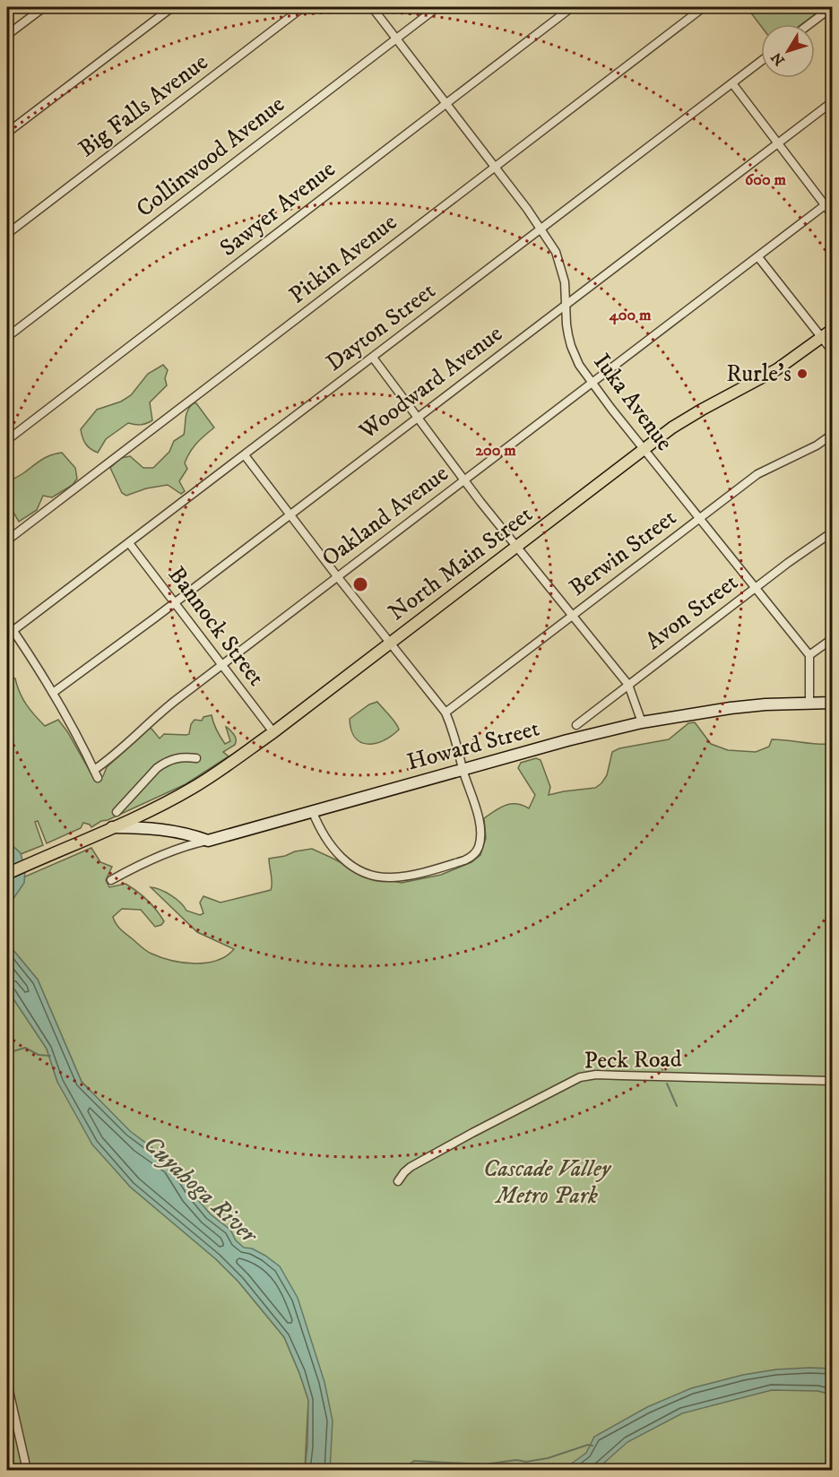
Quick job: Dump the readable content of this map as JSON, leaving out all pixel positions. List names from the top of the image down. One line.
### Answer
{"streets":{"main road":["North Main Street","Howard Street"],"street":["Big Falls Avenue","Collinwood Avenue","Sawyer Avenue","Pitkin Avenue","Dayton Street","Woodward Avenue","Iuka Avenue","Oakland Avenue","Berwin Street","Avon Street","Bannock Street","Peck Road"]},"crossings":[["Collinwood Avenue","Iuka Avenue"],["Sawyer Avenue","Iuka Avenue"],["Pitkin Avenue","Iuka Avenue"],["Dayton Street","Iuka Avenue"],["Dayton Street","Bannock Street"],["Woodward Avenue","Iuka Avenue"],["Woodward Avenue","Oakland Avenue"],["Woodward Avenue","Bannock Street"],["Iuka Avenue","Oakland Avenue"],["Iuka Avenue","Berwin Street"],["Iuka Avenue","North Main Street"],["Iuka Avenue","Avon Street"],["Oakland Avenue","Bannock Street"],["North Main Street","Bannock Street"]],"water":["Cuyahoga River"],"parks":["Cascade Valley Metro Park"],"places":["Rurle's"],"north":"bottom left","rings":["600 m","400 m","200 m"]}
